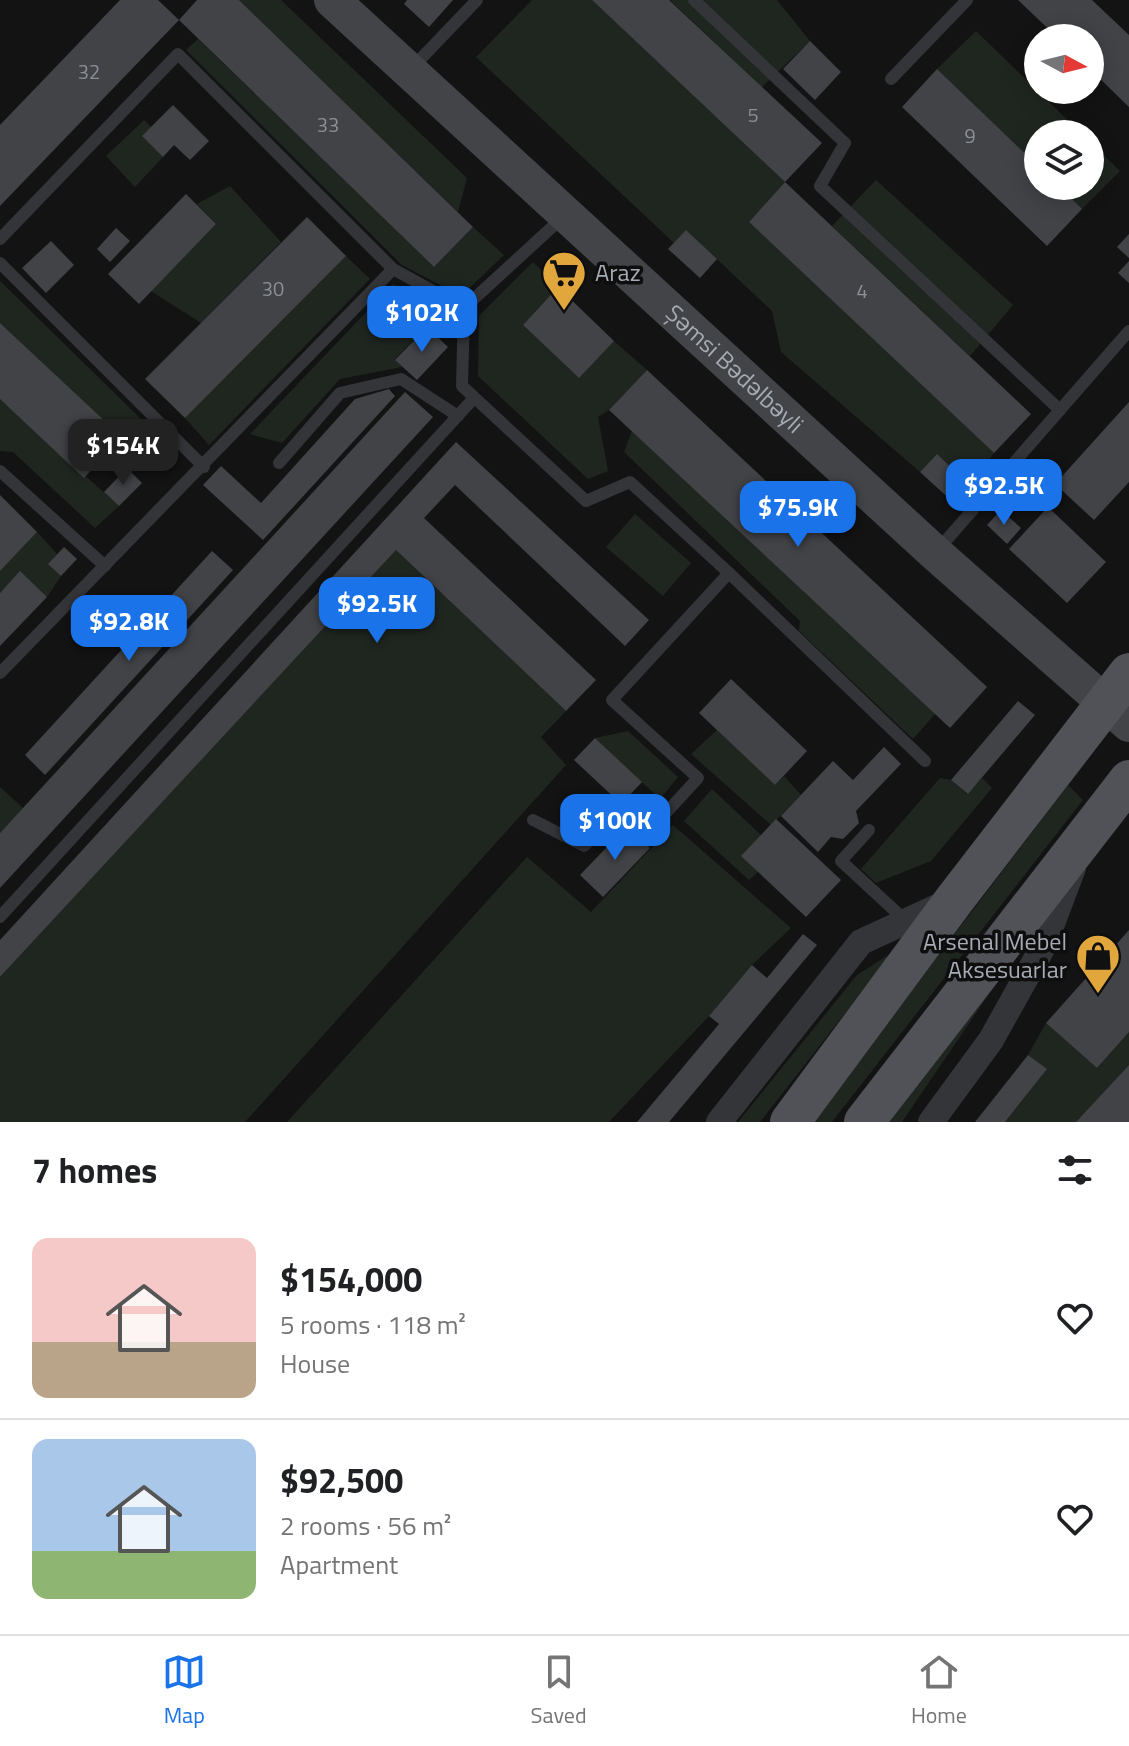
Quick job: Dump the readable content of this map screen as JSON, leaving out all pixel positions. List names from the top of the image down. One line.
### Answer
{"streets":{"street":["Şəmsi Bədəlbəyli"]},"places":{"supermarket":["Araz"],"shop":["Arsenal Mebel Aksesuarlar"]},"house_numbers":["32","5","33","9","30","4"],"north":"right","page":{"price":["$102K","$154K","$92.5K","$75.9K","$92.5K","$92.8K","$100K"],"heading":"7 homes","list":[{"name":"$154,000","note":"5 rooms · 118 m² · House"},{"name":"$92,500","note":"2 rooms · 56 m² · Apartment"}],"tabs":["Map","Saved","Home"]}}
